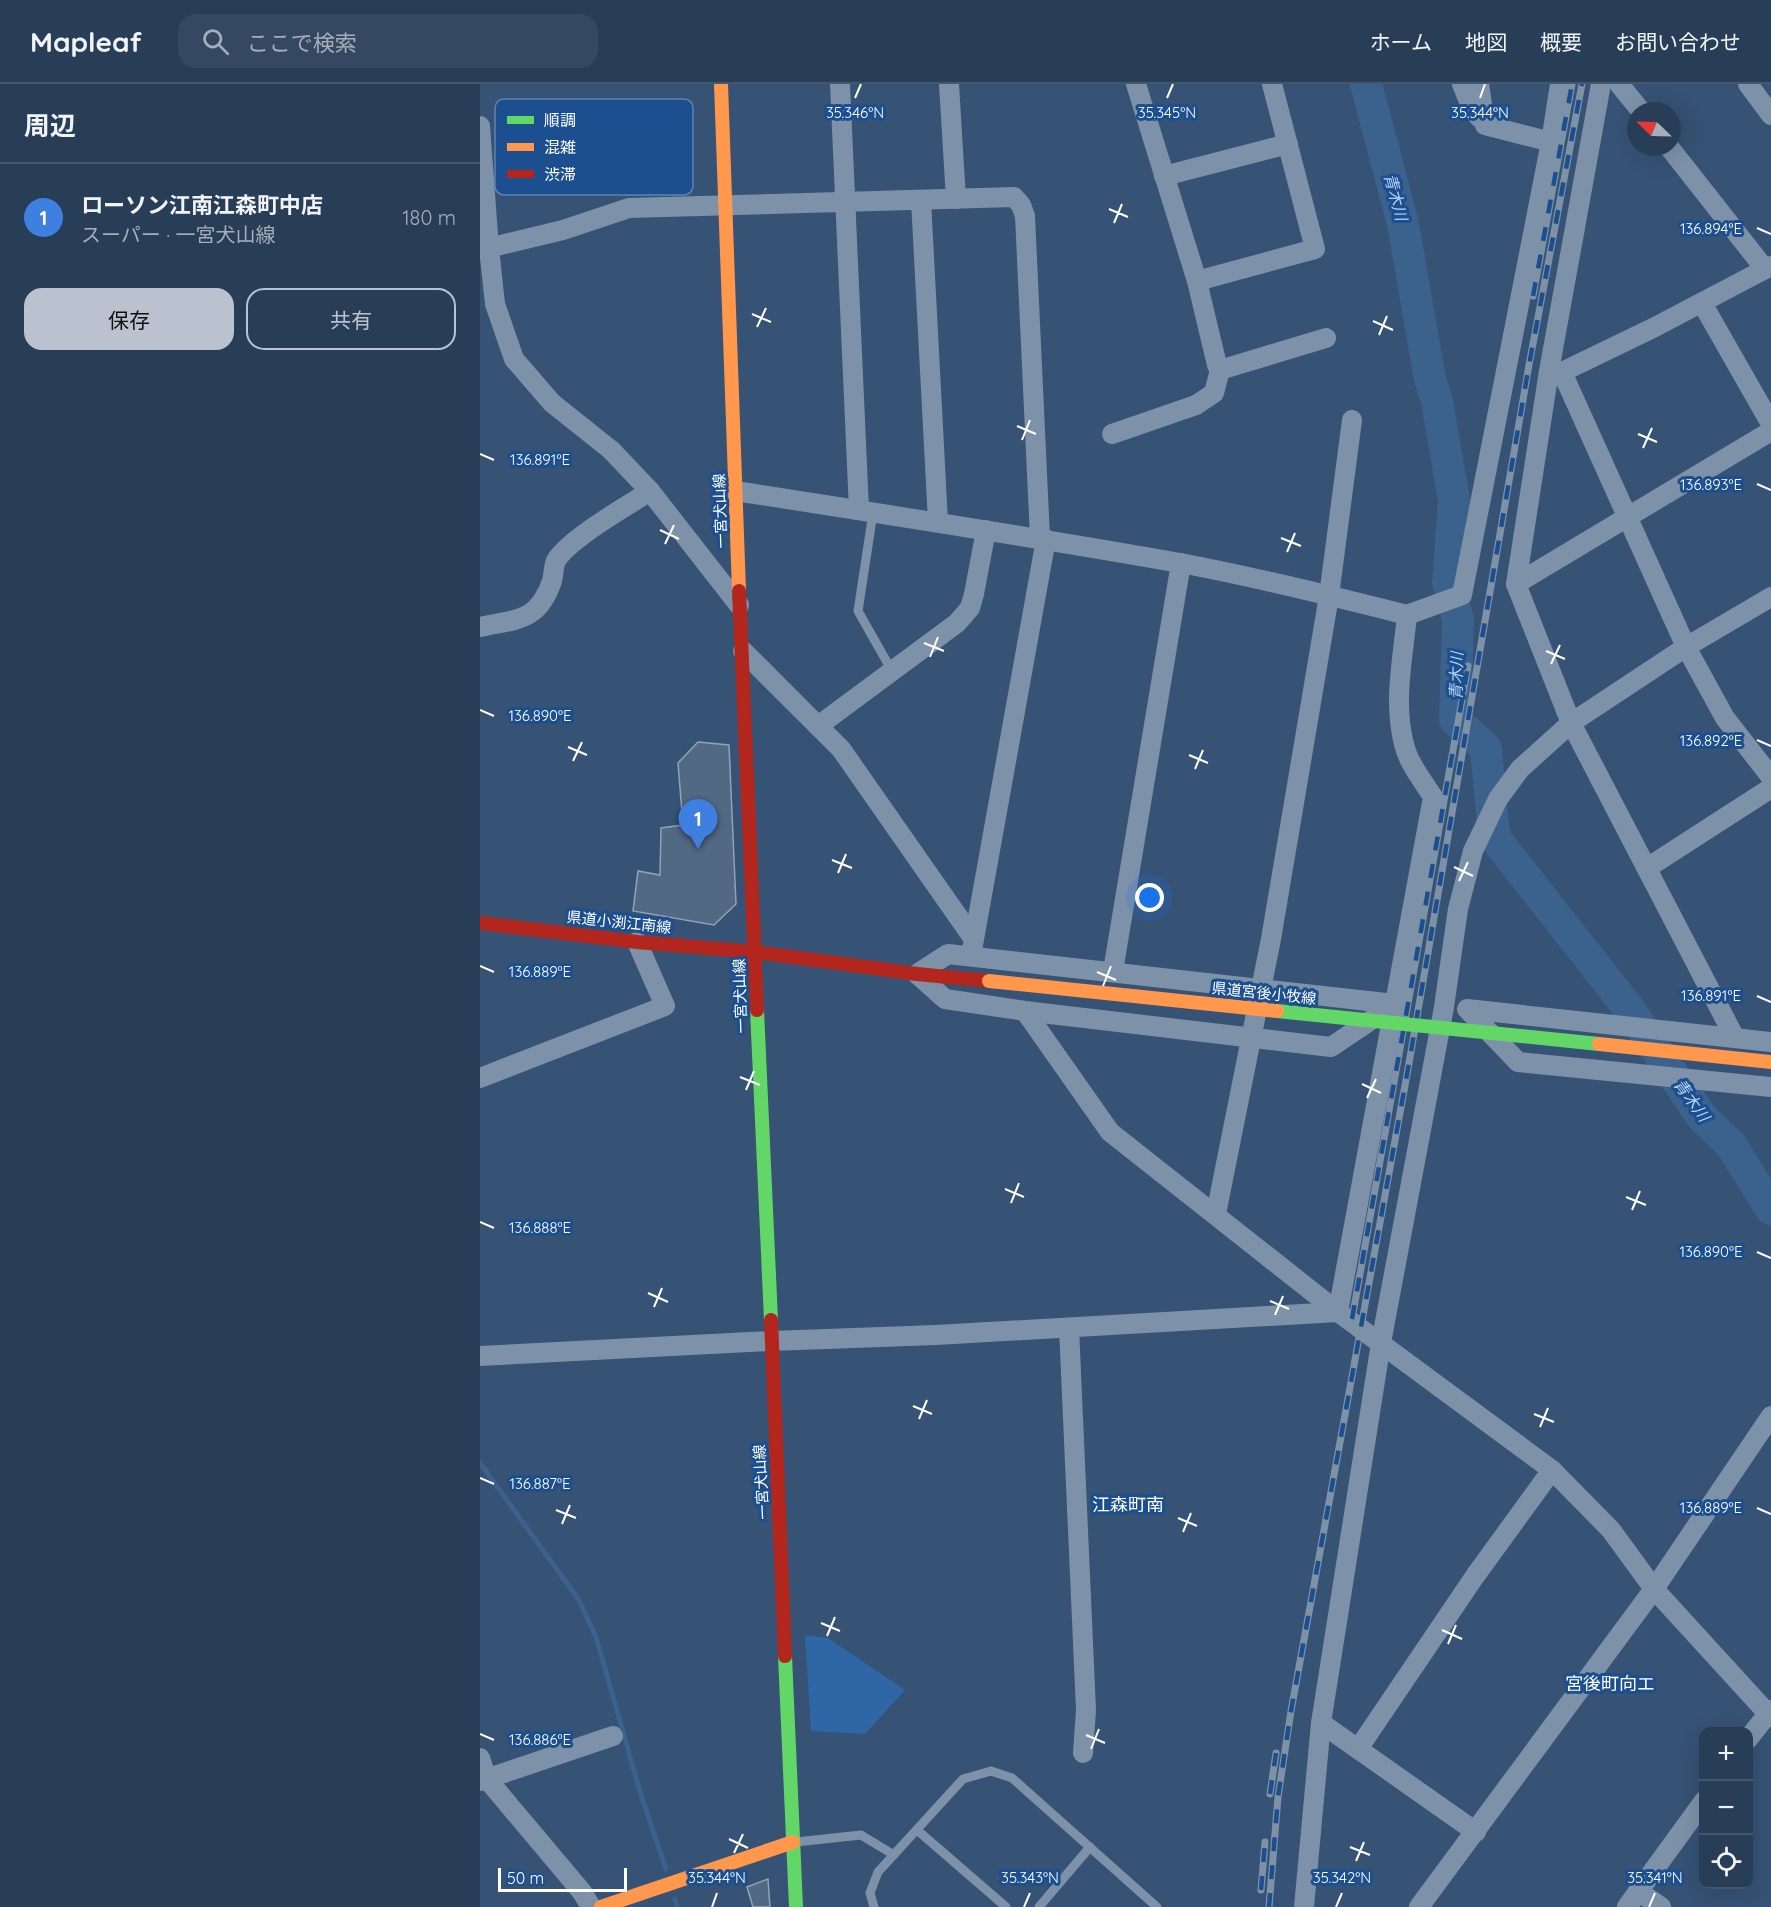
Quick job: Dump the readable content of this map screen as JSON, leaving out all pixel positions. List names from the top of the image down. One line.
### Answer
{"streets":{"main road":["一宮犬山線","県道小渕江南線","県道宮後小牧線"]},"crossings":[["一宮犬山線","県道小渕江南線"],["一宮犬山線","県道宮後小牧線"],["県道小渕江南線","県道宮後小牧線"]],"districts":["江森町南","宮後町向エ"],"water":["青木川"],"legend":["順調","混雑","渋滞"],"scale_bar":"50 m","north":"top left","page":{"header":"Mapleaf","search":"ここで検索","nav":["ホーム","地図","概要","お問い合わせ"],"heading":"周辺","list":[{"mark":"1","name":"ローソン江南江森町中店","note":"スーパー · 一宮犬山線","value":"180 m"}],"buttons":["保存","共有"],"pins":"1","map_buttons":["+","−"],"scale":"50 m"},"coordinates":["35.346°N","35.345°N","35.344°N","136.894°E","136.891°E","136.893°E","136.890°E","136.892°E","136.889°E","136.888°E","136.887°E","136.886°E","35.343°N","35.342°N","35.341°N"]}
